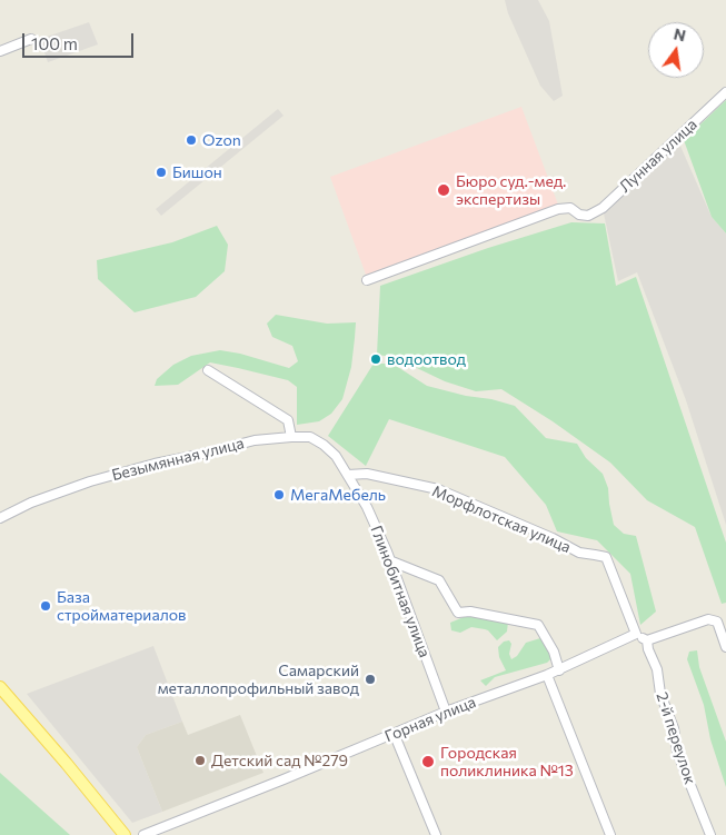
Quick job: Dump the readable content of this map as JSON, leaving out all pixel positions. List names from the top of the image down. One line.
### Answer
{"streets":{"street":["Лунная улица","Безымянная улица","Морфлотская улица","Глинобитная улица","Горная улица","2-й переулок"]},"crossings":[["Безымянная улица","Морфлотская улица"],["Безымянная улица","Глинобитная улица"],["Морфлотская улица","Глинобитная улица"],["Морфлотская улица","Горная улица"],["Глинобитная улица","Горная улица"]],"places":["Ozon","Бишон","Бюро суд.-мед. экспертизы","водоотвод","МегаМебель","База стройматериалов","Самарский металлопрофильный завод","Детский сад №279","Городская поликлиника №13"],"scale_bar":"100 m","north":"top"}
